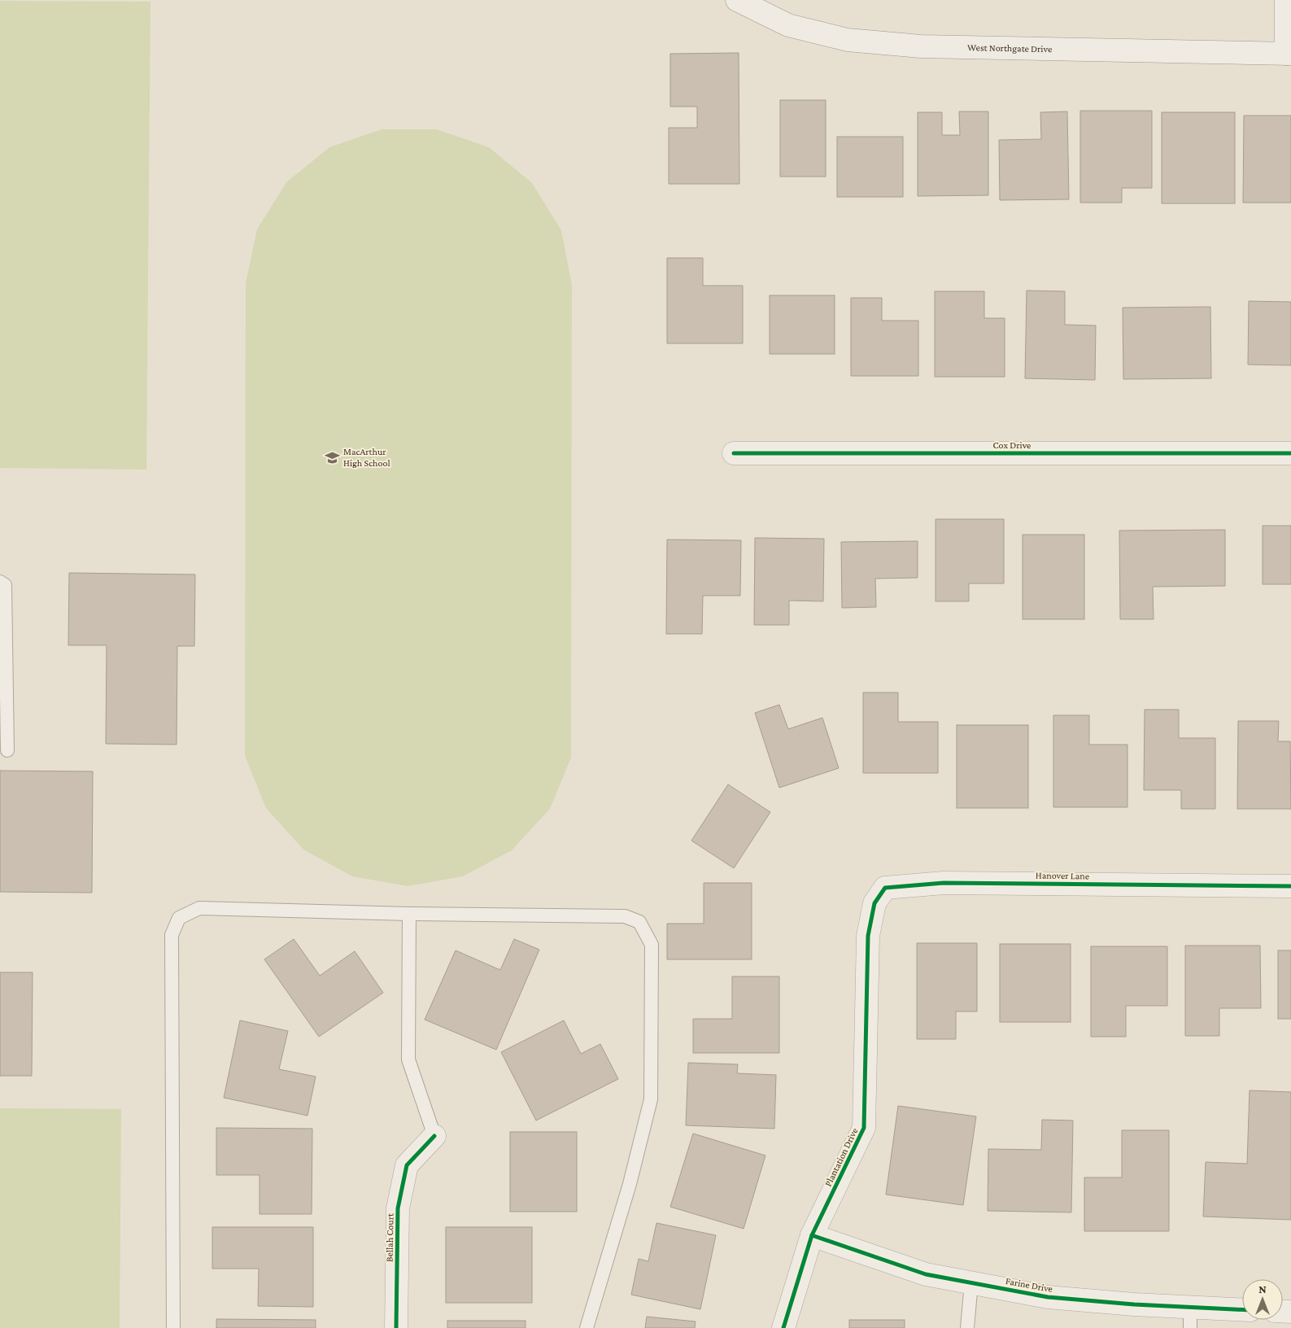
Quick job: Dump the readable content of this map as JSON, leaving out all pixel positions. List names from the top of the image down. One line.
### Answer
{"streets":{"street":["West Northgate Drive","Cox Drive","Hanover Lane","Plantation Drive","Bellah Court","Farine Drive"]},"crossings":[["Hanover Lane","Plantation Drive"],["Plantation Drive","Farine Drive"]],"places":{"school or university":["MacArthur High School"]},"north":"top"}
